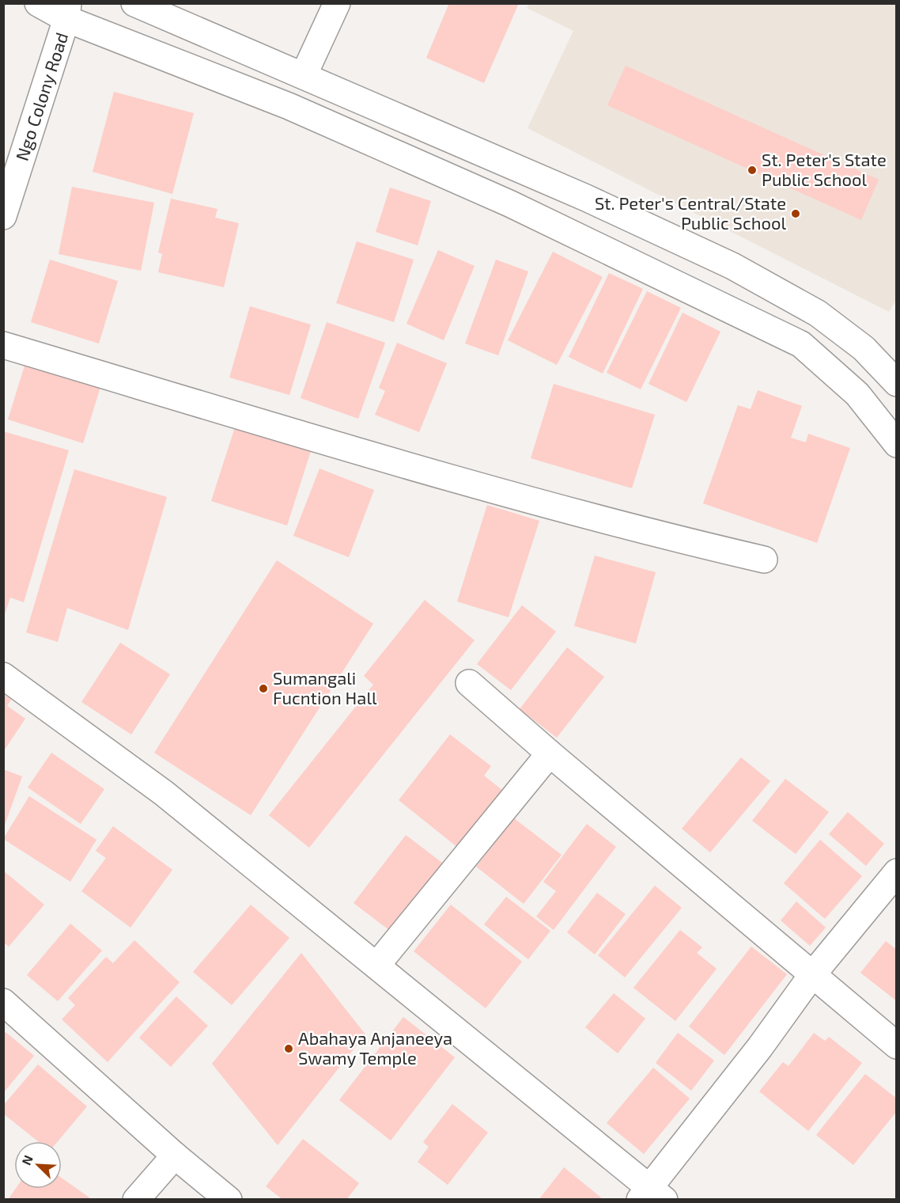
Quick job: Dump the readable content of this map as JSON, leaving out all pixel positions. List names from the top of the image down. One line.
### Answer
{"streets":{"street":["Ngo Colony Road"]},"places":["St. Peter's State Public School","St. Peter's Central/State Public School","Sumangali Fucntion Hall","Abahaya Anjaneeya Swamy Temple"],"north":"top left"}
